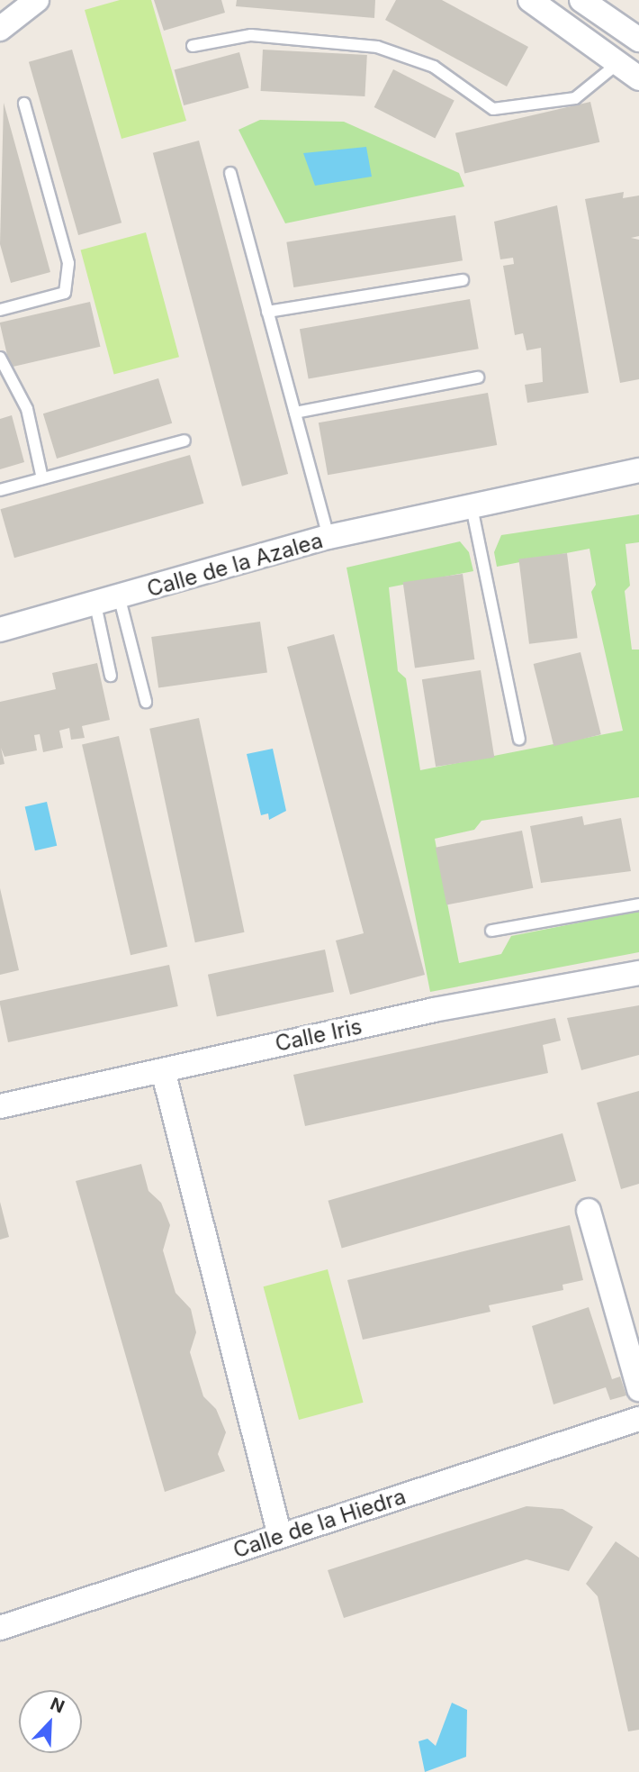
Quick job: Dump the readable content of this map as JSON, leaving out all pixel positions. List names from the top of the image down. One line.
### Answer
{"streets":{"street":["Calle de la Azalea","Calle Iris","Calle de la Hiedra"]},"north":"top right"}
